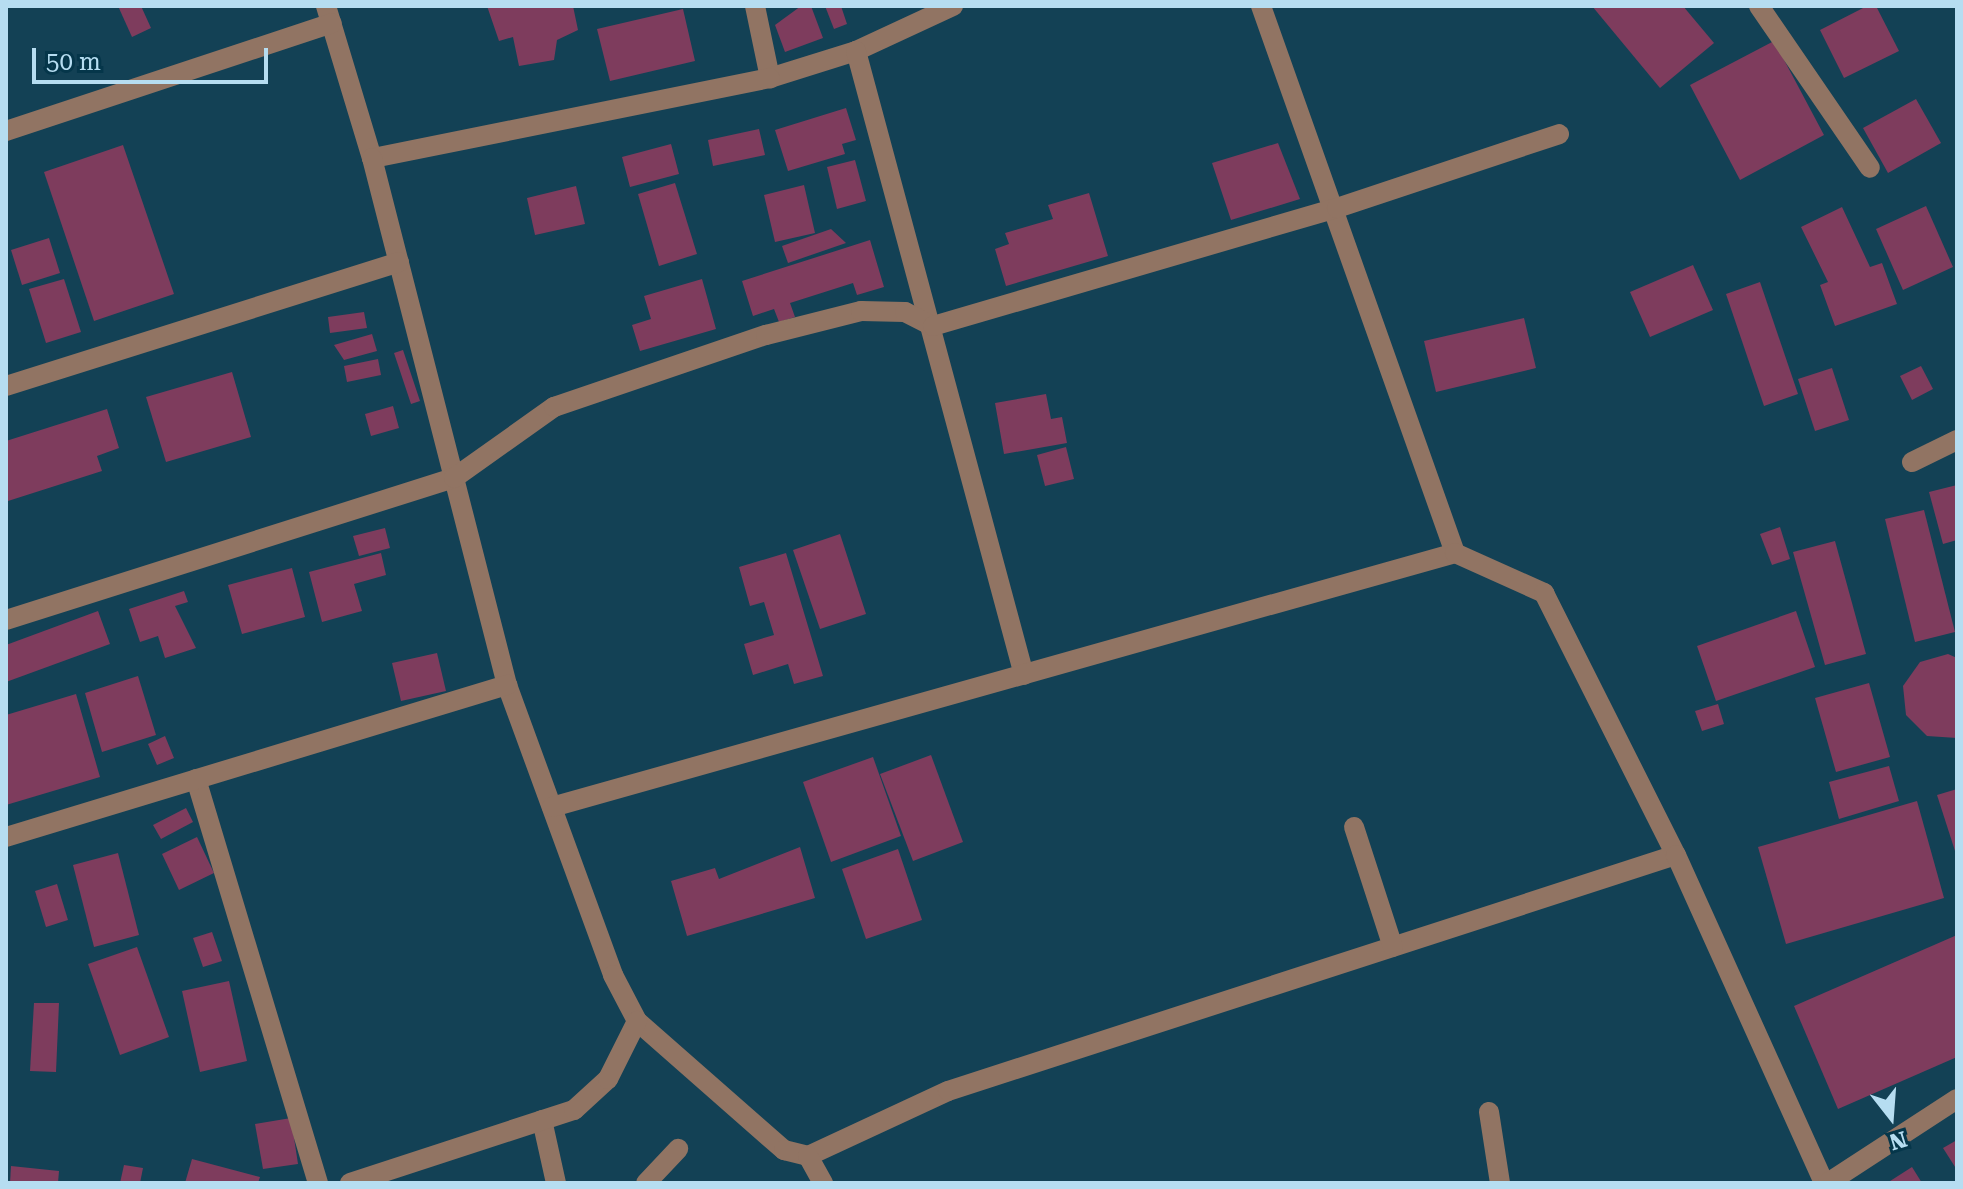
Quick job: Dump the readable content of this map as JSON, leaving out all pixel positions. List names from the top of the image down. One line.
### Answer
{"scale_bar":"50 m","north":"bottom"}
